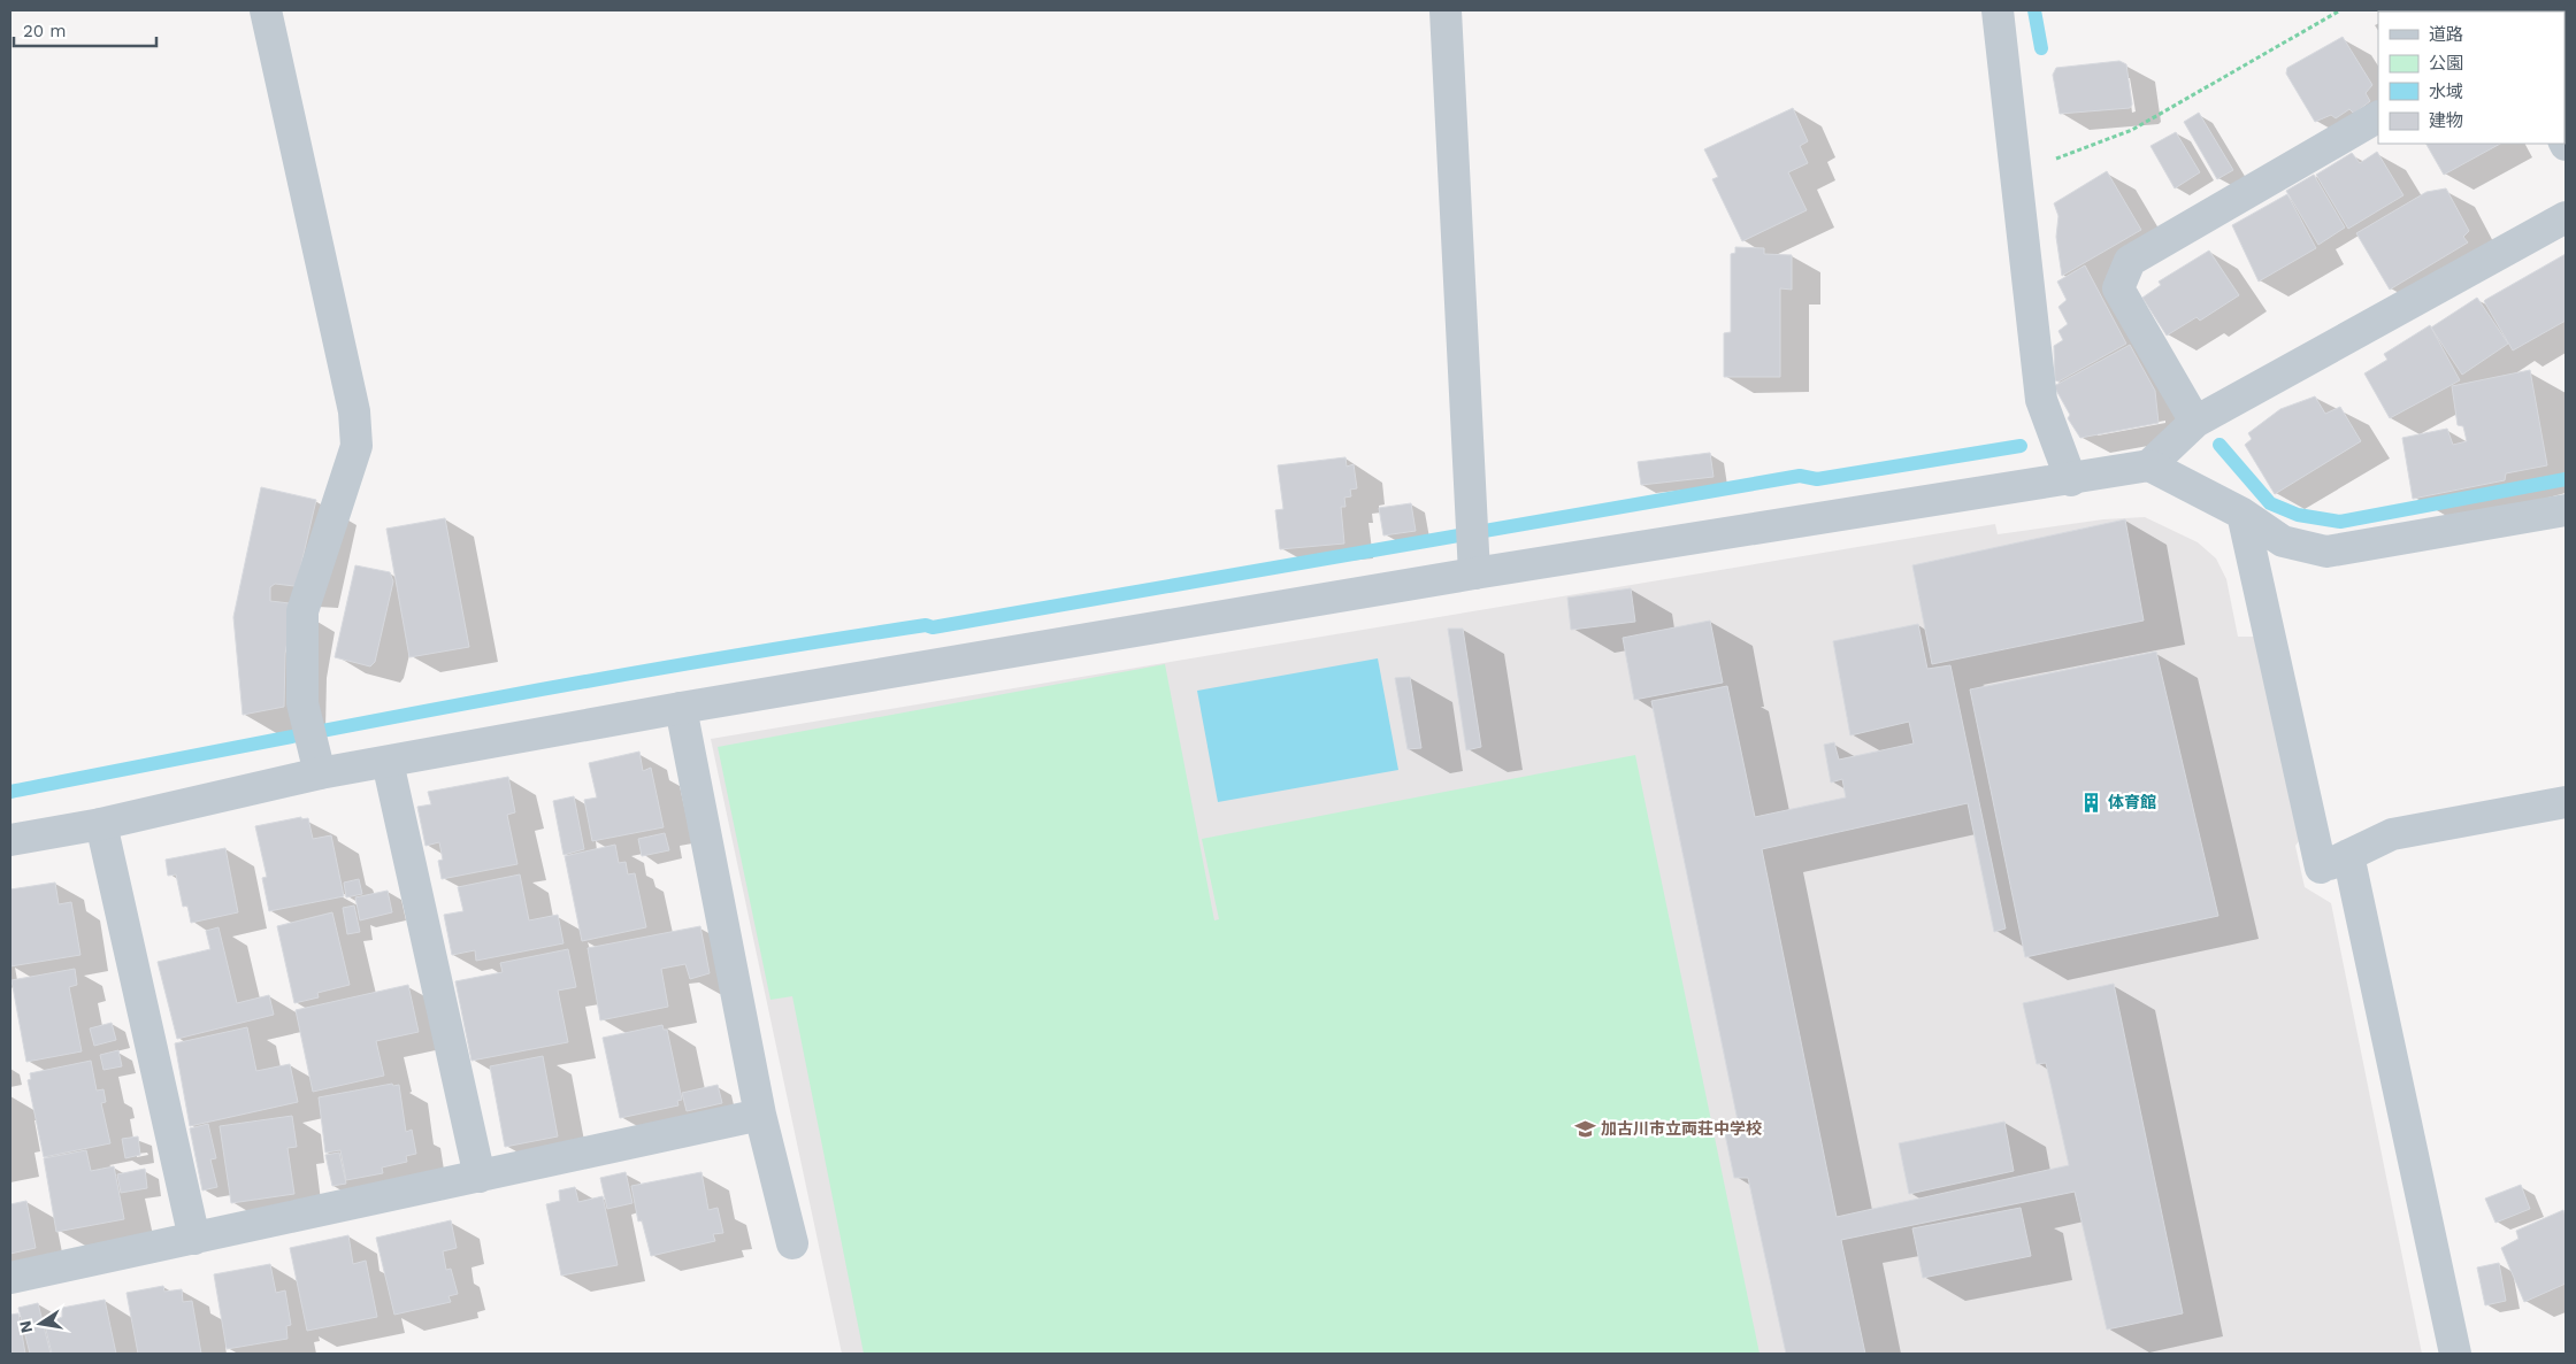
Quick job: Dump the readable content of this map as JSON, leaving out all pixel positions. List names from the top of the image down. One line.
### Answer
{"places":{"building":["体育館"],"school or university":["加古川市立両荘中学校"]},"legend":["道路","公園","水域","建物"],"scale_bar":"20 m","north":"left"}
